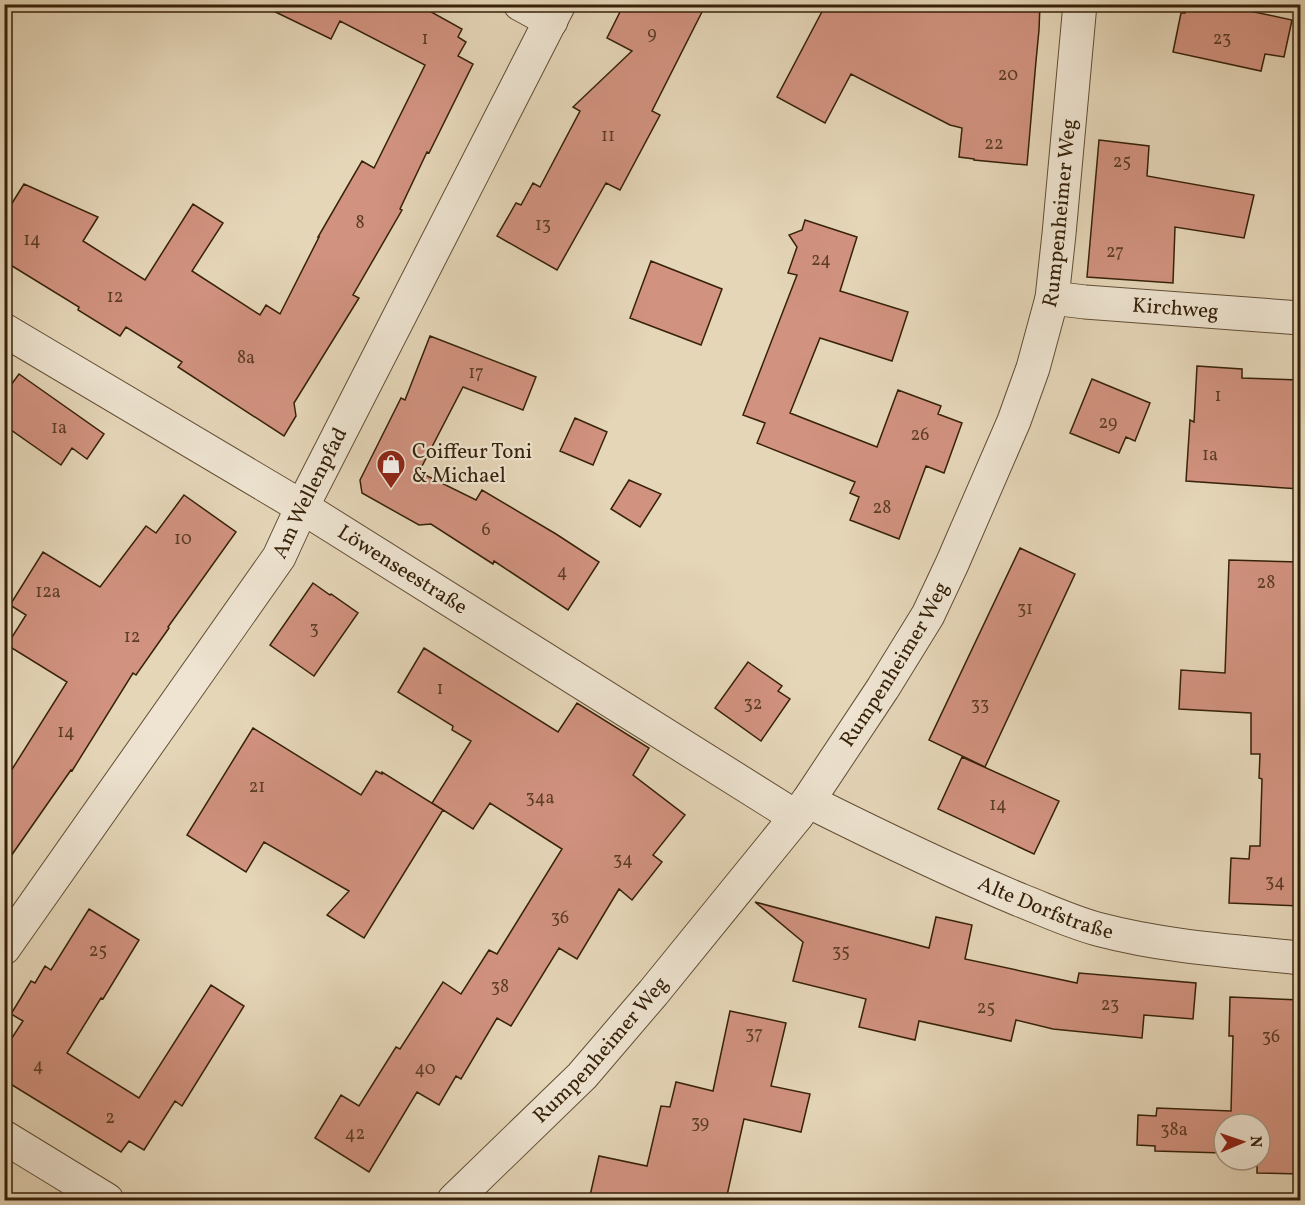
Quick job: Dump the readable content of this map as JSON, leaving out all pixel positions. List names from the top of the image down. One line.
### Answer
{"streets":{"street":["Rumpenheimer Weg","Kirchweg","Am Wellenpfad","Löwenseestraße","Alte Dorfstraße"]},"crossings":[["Rumpenheimer Weg","Kirchweg"],["Rumpenheimer Weg","Löwenseestraße"],["Rumpenheimer Weg","Alte Dorfstraße"],["Am Wellenpfad","Löwenseestraße"],["Löwenseestraße","Alte Dorfstraße"]],"places":{"shop":["Coiffeur Toni & Michael"]},"house_numbers":["9","1","23","20","11","22","25","8","13","14","27","24","12","8a","17","1","29","1a","26","1a","28","6","10","4","28","12a","31","3","12","1","32","33","14","21","34a","14","34","34","36","25","35","38","23","25","37","36","4","40","2","39","38a","42"],"north":"right"}
